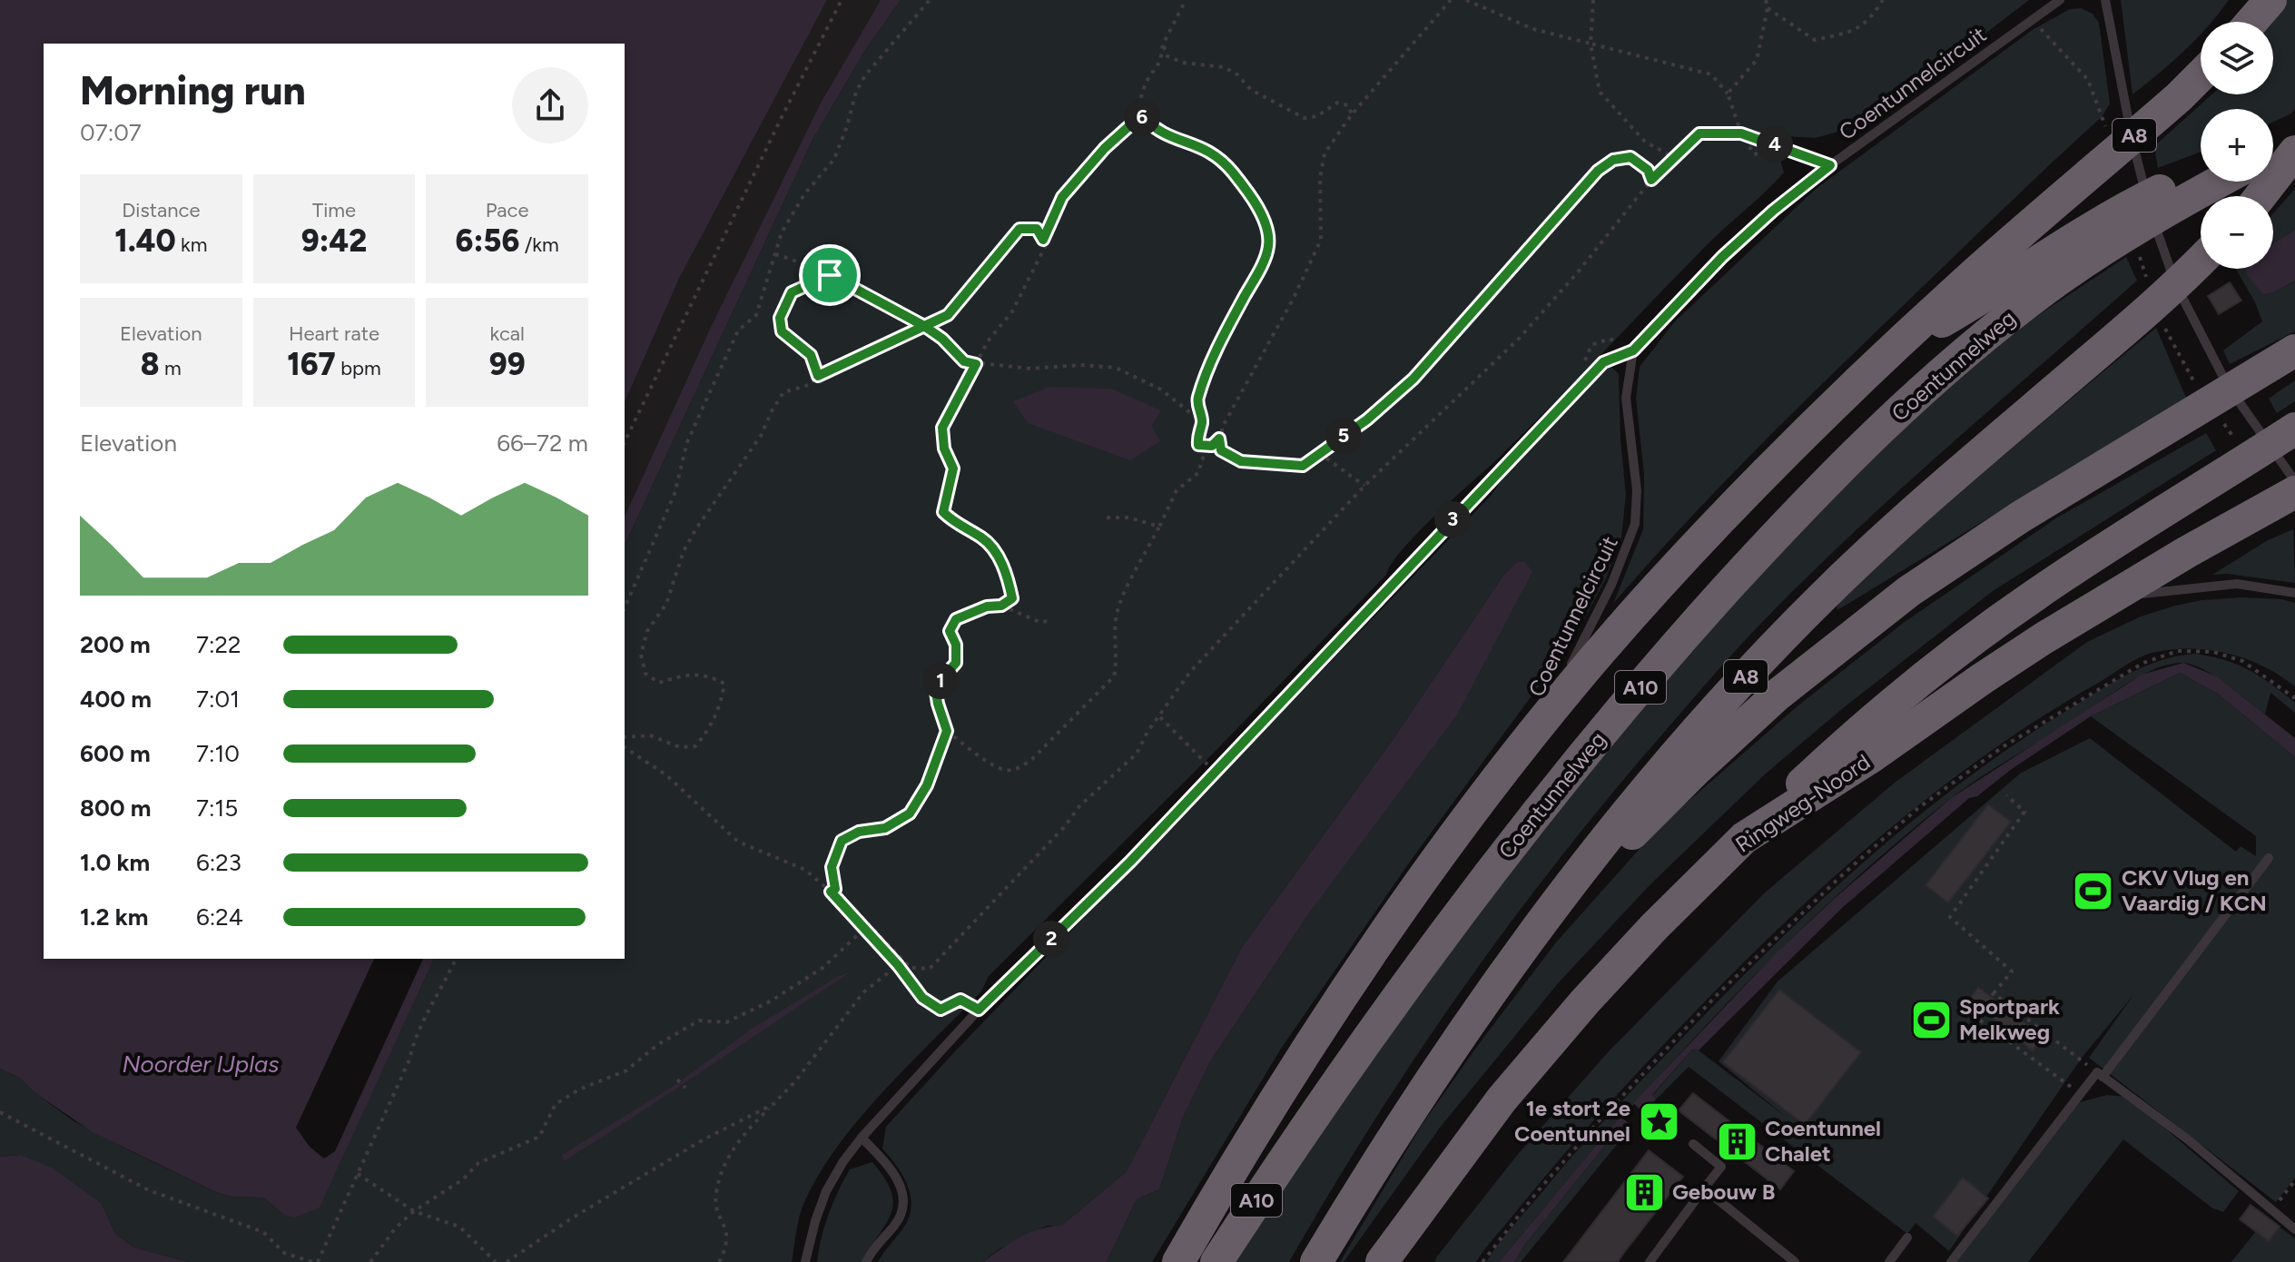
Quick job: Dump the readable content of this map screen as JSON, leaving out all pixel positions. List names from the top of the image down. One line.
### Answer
{"streets":{"highway":["A8","Coentunnelweg","A10","Ringweg-Noord"],"lane":["Coentunnelcircuit"]},"crossings":[["Coentunnelcircuit","A10"],["A8","A10"],["Coentunnelweg","A10"]],"water":["Noorder IJplas"],"places":{"sports":["CKV Vlug en Vaardig / KCN","Sportpark Melkweg"],"place":["1e stort 2e Coentunnel"],"building":["Coentunnel Chalet","Gebouw B"]},"page":{"map_buttons":["+","−"],"heading":["Morning run","07:07"],"pins":["6","4","5","3","1","2"],"stats":[["Distance","1.40 km"],["Time","9:42"],["Pace","6:56 /km"],["Elevation","8 m"],["Heart rate","167 bpm"],["kcal","99"]],"chart":["Elevation","66–72 m"],"list":[{"name":"200 m","note":"7:22"},{"name":"400 m","note":"7:01"},{"name":"600 m","note":"7:10"},{"name":"800 m","note":"7:15"},{"name":"1.0 km","note":"6:23"},{"name":"1.2 km","note":"6:24"}]}}
